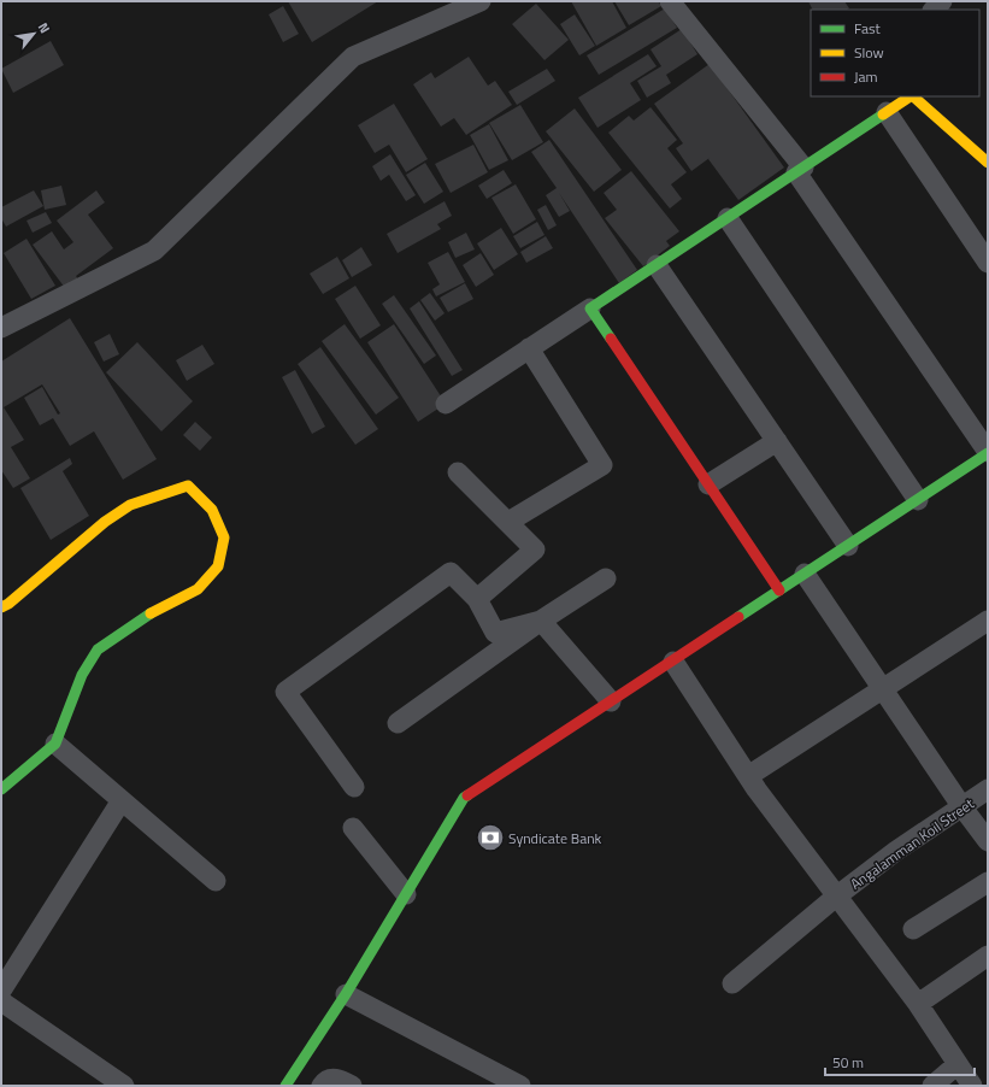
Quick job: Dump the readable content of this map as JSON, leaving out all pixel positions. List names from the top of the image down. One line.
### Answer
{"streets":{"street":["Angalamman Koil Street"]},"places":{"bank":["Syndicate Bank"]},"legend":["Fast","Slow","Jam"],"scale_bar":"50 m","north":"top right"}
